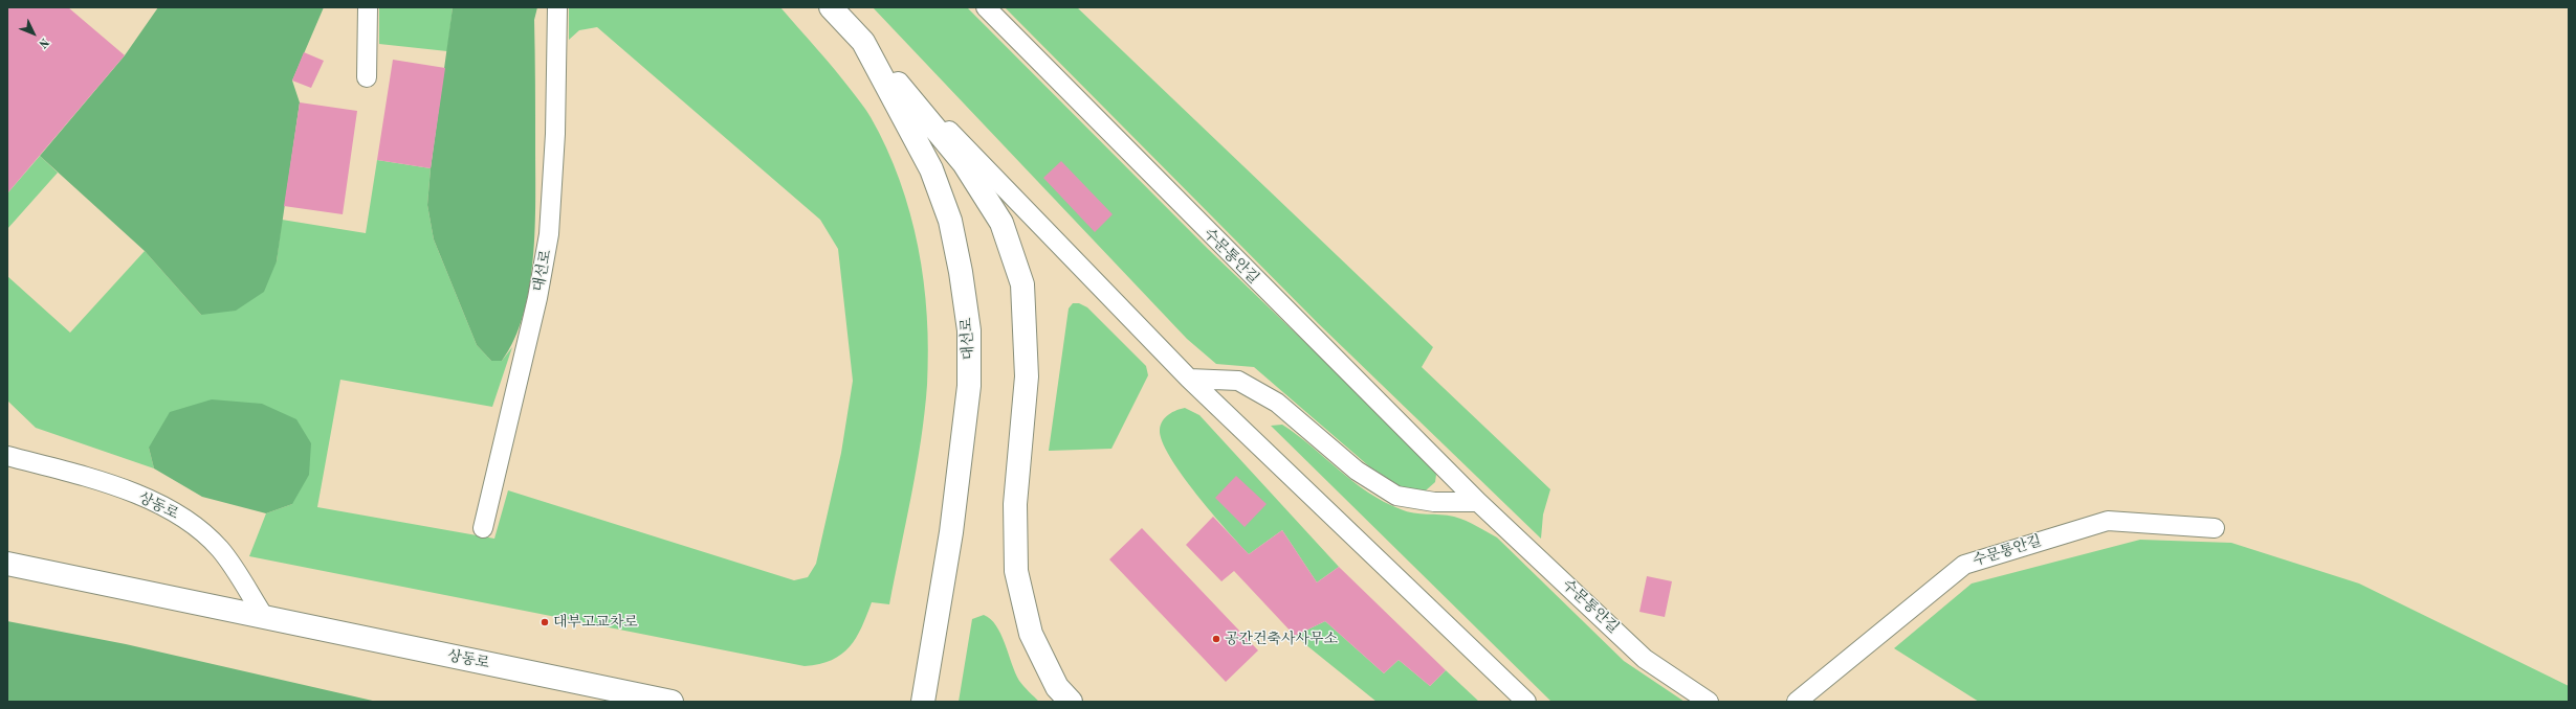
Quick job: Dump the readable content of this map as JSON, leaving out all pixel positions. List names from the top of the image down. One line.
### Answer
{"streets":{"street":["대선로","상동로"],"lane":["수문통안길"]},"places":["대부고교차로","공간건축사사무소"],"north":"bottom right"}
